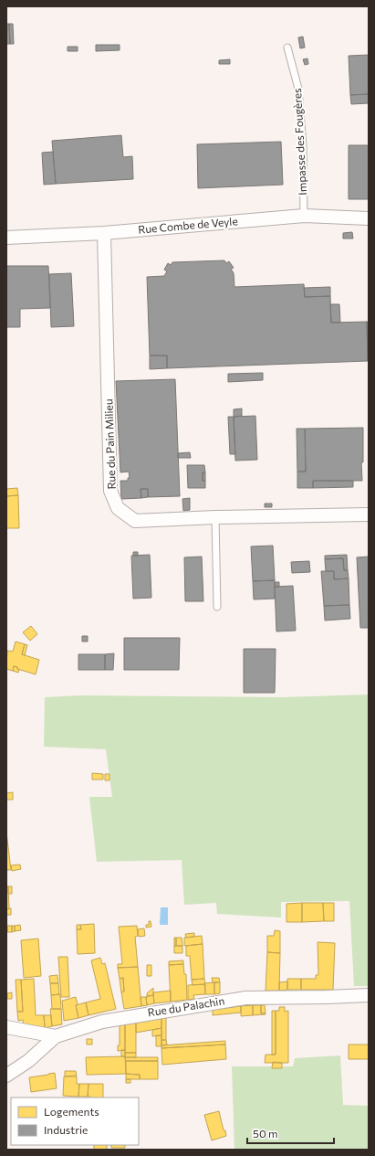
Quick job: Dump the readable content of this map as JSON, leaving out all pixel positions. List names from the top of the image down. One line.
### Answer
{"streets":{"street":["Rue Combe de Veyle","Rue du Pain Milieu","Rue du Palachin"],"lane":["Impasse des Fougères"]},"crossings":[["Impasse des Fougères","Rue Combe de Veyle"],["Rue Combe de Veyle","Rue du Pain Milieu"]],"legend":["Logements","Industrie"],"scale_bar":"50 m"}
